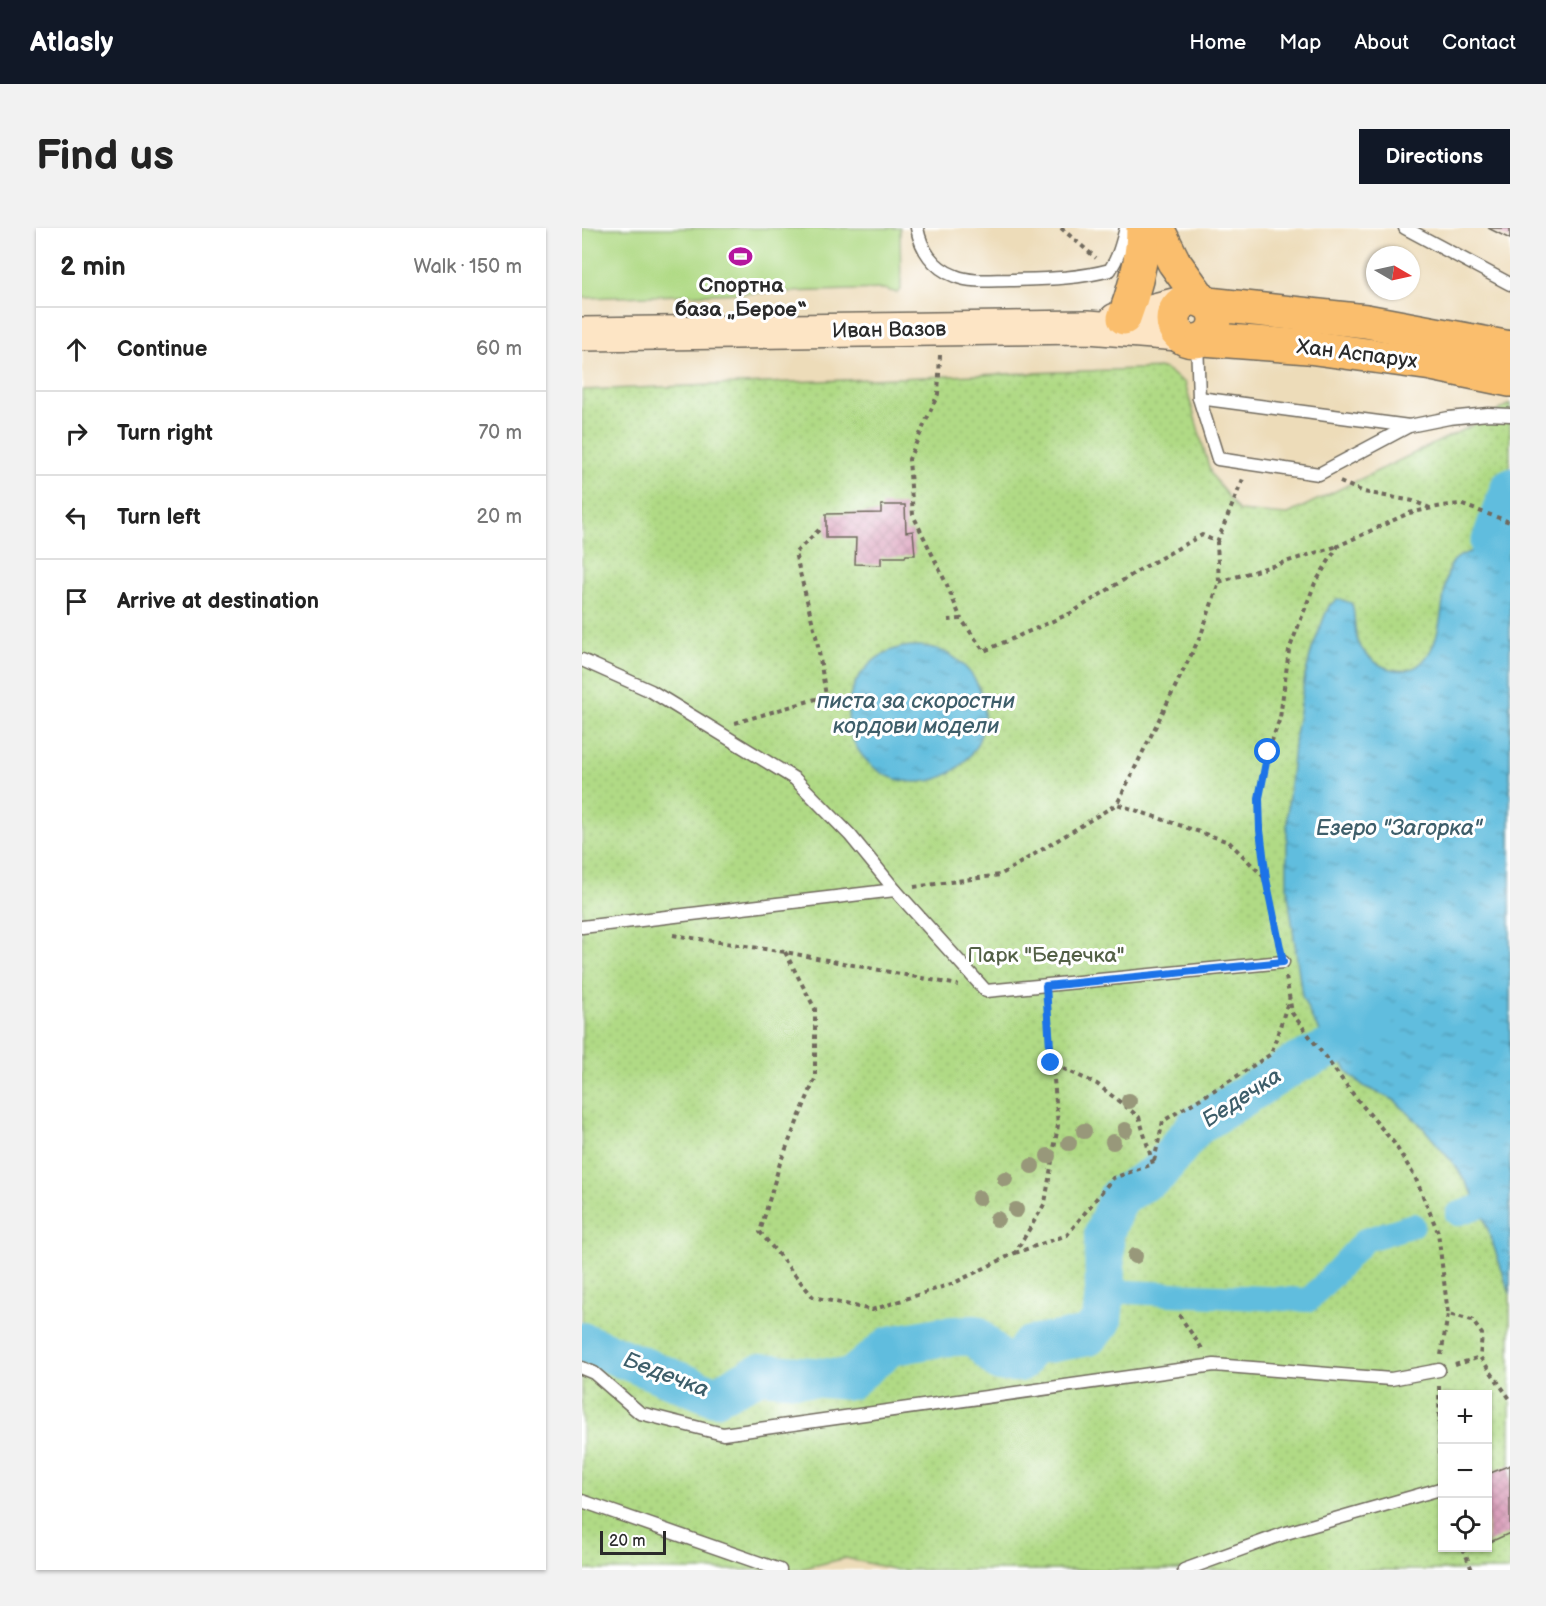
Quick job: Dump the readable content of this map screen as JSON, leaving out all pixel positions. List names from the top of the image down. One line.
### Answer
{"streets":{"main road":["Иван Вазов","Хан Аспарух"]},"crossings":[["Иван Вазов","Хан Аспарух"]],"water":["писта за скоростни кордови модели","Езеро \"Загорка\"","Бедечка"],"parks":["Парк \"Бедечка\""],"places":{"sports":["Спортна база „Берое“"]},"scale_bar":"20 m","north":"right","page":{"header":"Atlasly","nav":["Home","Map","About","Contact"],"buttons":"Directions","title":"Find us","heading":["2 min","Walk · 150 m"],"list":[["Continue","60 m"],["Turn right","70 m"],["Turn left","20 m"],"Arrive at destination"],"map_buttons":["+","−"],"scale":"20 m"}}
